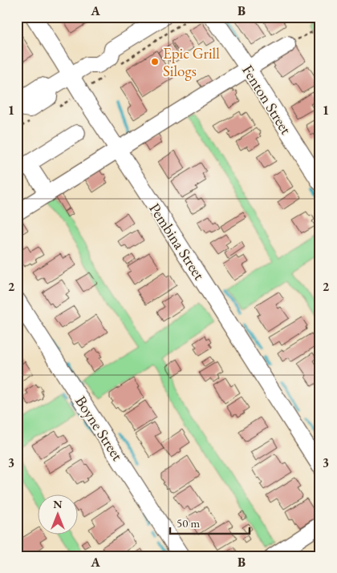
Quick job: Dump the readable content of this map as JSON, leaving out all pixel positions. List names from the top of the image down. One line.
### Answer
{"streets":{"street":["Fenton Street","Pembina Street","Boyne Street"]},"places":["Epic Grill Silogs"],"scale_bar":"50 m","north":"top","grid":{"columns":["A","B"],"rows":["1","2","3"]}}
